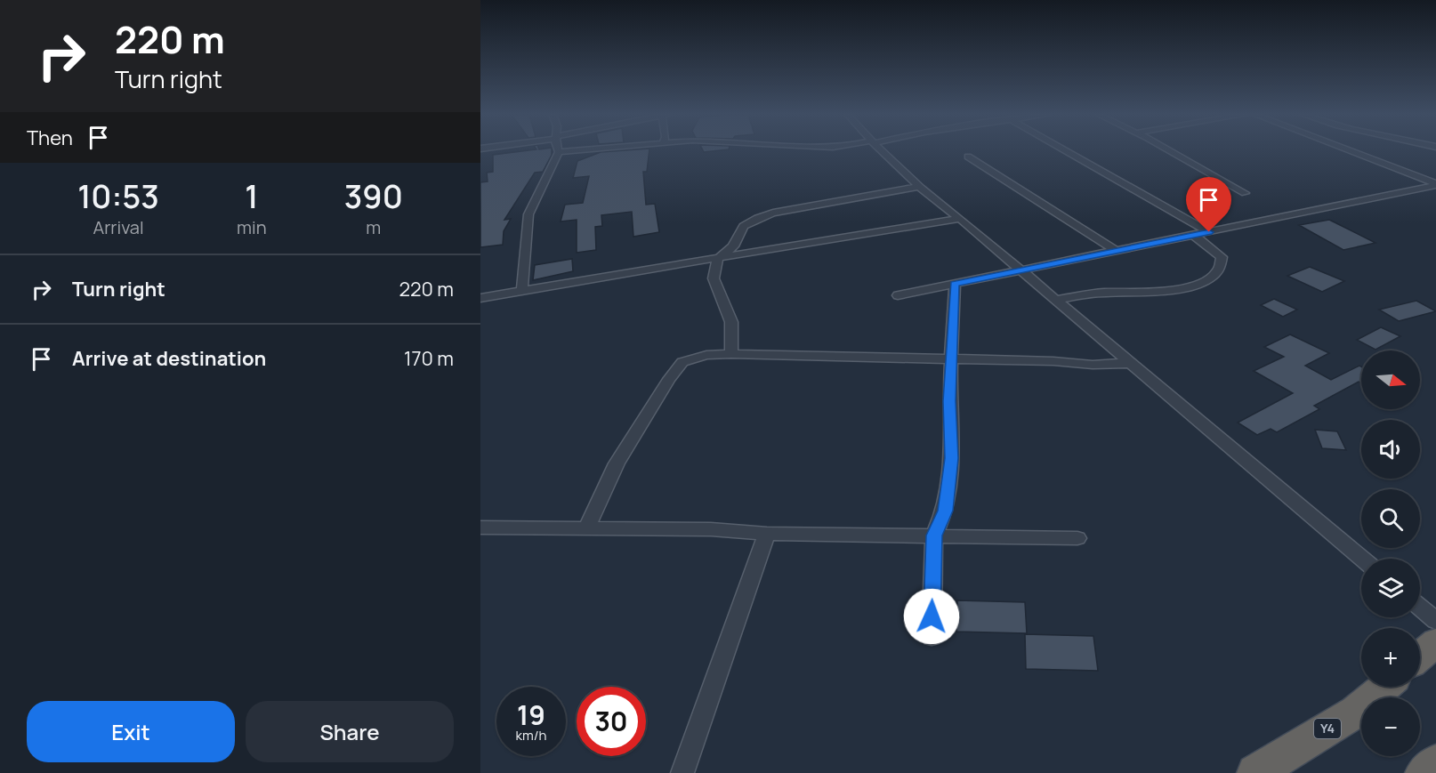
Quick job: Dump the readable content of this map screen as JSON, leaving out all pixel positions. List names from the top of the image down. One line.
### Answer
{"streets":{"highway":["Y4"]},"north":"right","page":{"turn":["220 m","Turn right"],"then":"Then","eta":["10:53","Arrival","1","min","390","m"],"list":[{"name":"Turn right","value":"220 m"},{"name":"Arrive at destination","value":"170 m"}],"map_buttons":["+","−"],"speed":"19 km/h","limit":"30","buttons":["Exit","Share"]}}
